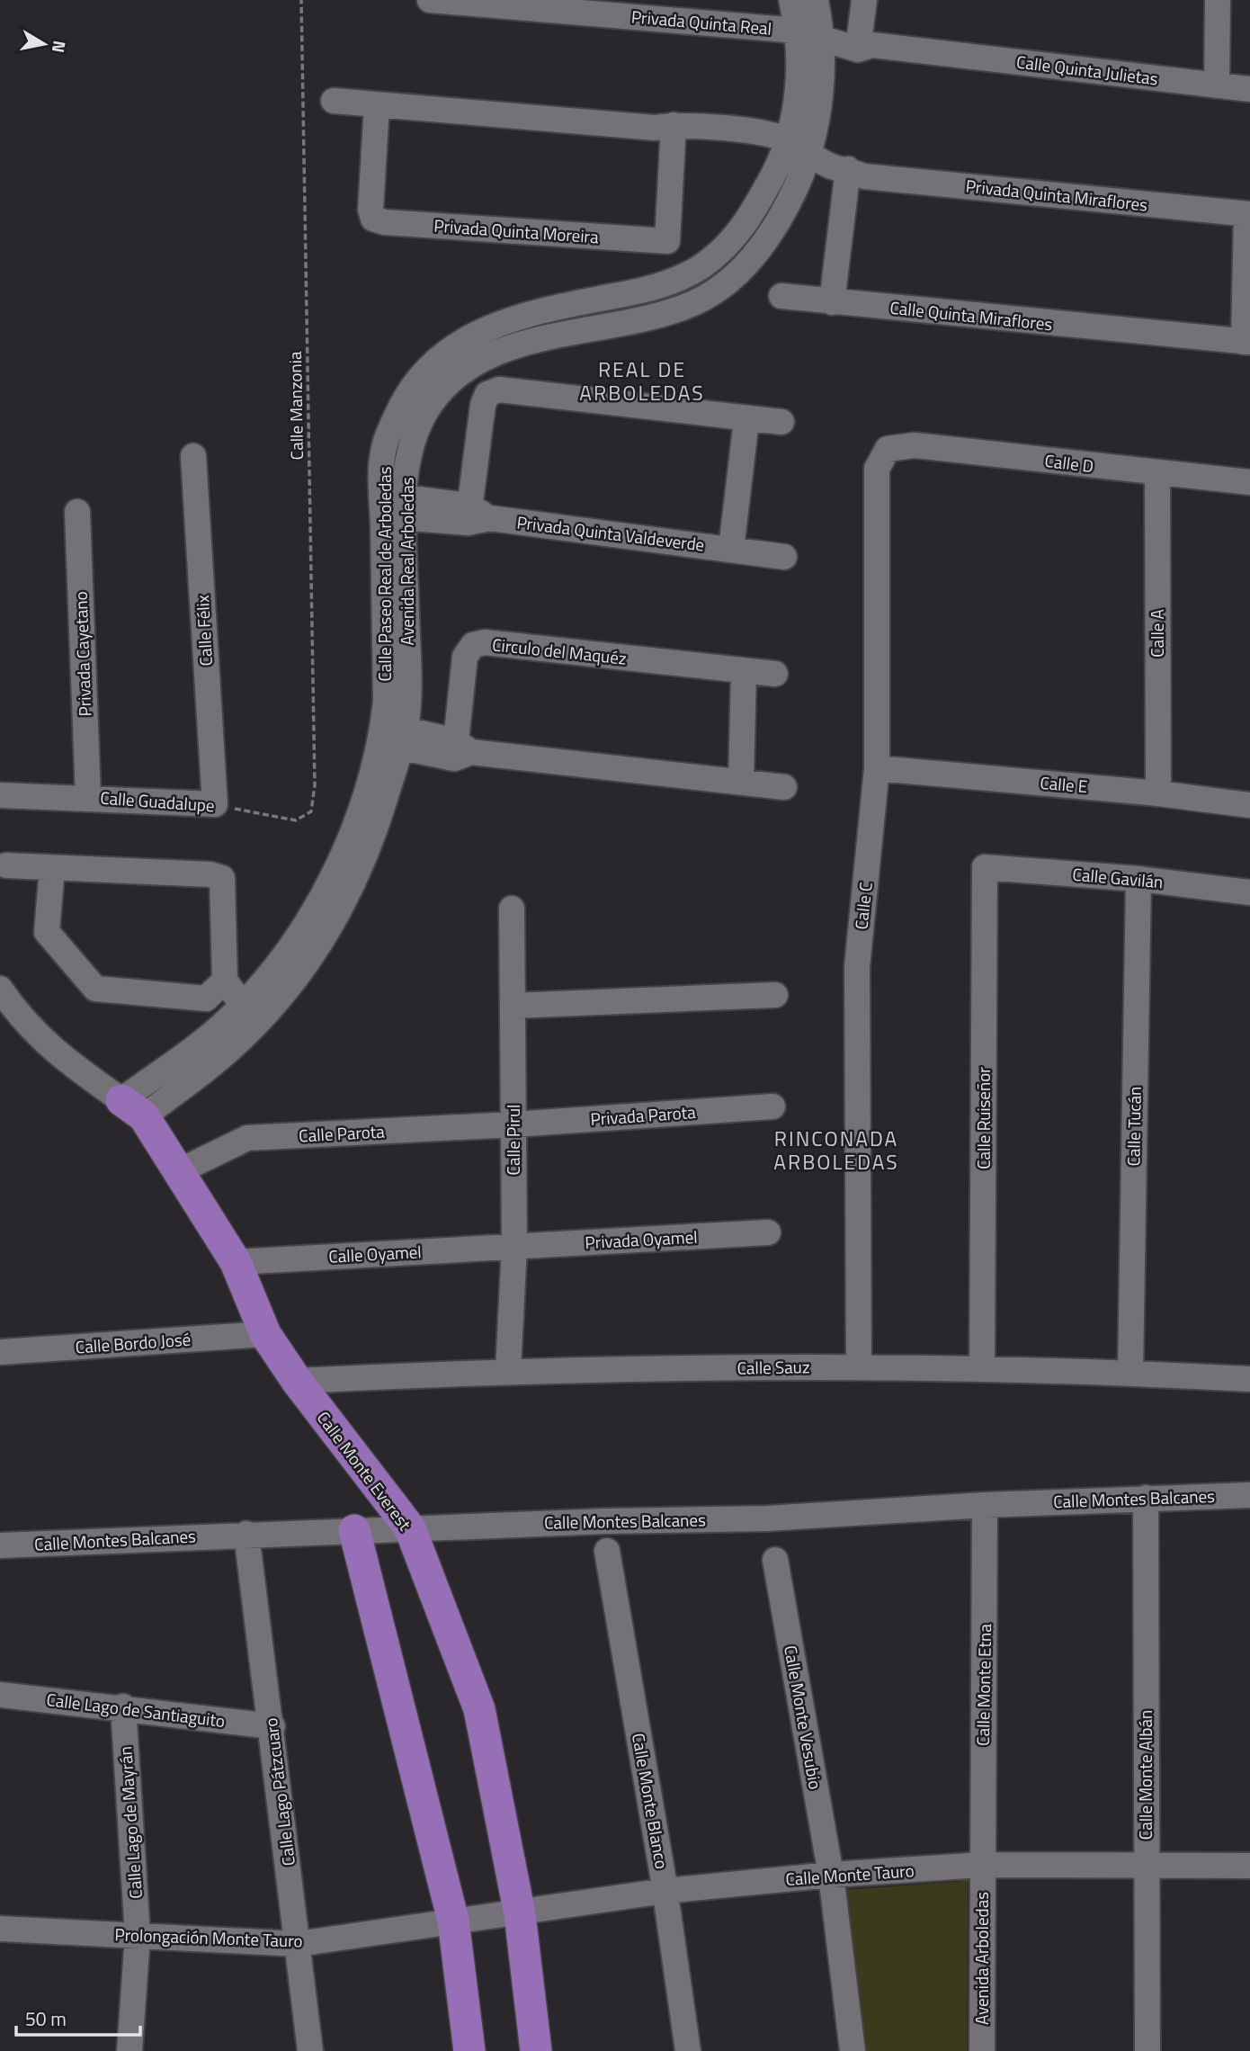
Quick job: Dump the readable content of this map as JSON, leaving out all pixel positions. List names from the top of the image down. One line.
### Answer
{"streets":{"main road":["Calle Monte Everest"],"street":["Privada Quinta Real","Calle Quinta Julietas","Privada Quinta Miraflores","Privada Quinta Moreira","Calle Quinta Miraflores","Calle D","Privada Quinta Valdeverde","Avenida Real Arboledas","Calle Félix","Calle A","Circulo del Maquéz","Privada Cayetano","Calle E","Calle Guadalupe","Calle Gavilán","Calle C","Privada Parota","Calle Ruiseñor","Calle Tucán","Calle Parota","Calle Pirul","Privada Oyamel","Calle Oyamel","Calle Bordo José","Calle Sauz","Calle Montes Balcanes","Calle Monte Etna","Calle Lago de Santiaguito","Calle Monte Vesubio","Calle Monte Albán","Calle Lago Pátzcuaro","Calle Monte Blanco","Calle Lago de Mayrán","Calle Monte Tauro","Prolongación Monte Tauro","Avenida Arboledas"],"path":["Calle Manzonia"]},"crossings":[["Privada Quinta Real","Calle Quinta Julietas"],["Privada Quinta Real","Avenida Real Arboledas"],["Calle Quinta Julietas","Avenida Real Arboledas"],["Privada Quinta Miraflores","Calle Quinta Miraflores"],["Privada Quinta Miraflores","Avenida Real Arboledas"],["Calle Manzonia","Calle Guadalupe"],["Calle D","Calle A"],["Calle D","Calle C"],["Privada Quinta Valdeverde","Avenida Real Arboledas"],["Avenida Real Arboledas","Calle Monte Everest"],["Calle Félix","Calle Guadalupe"],["Calle A","Calle E"],["Privada Cayetano","Calle Guadalupe"],["Calle E","Calle C"],["Calle Gavilán","Calle Ruiseñor"],["Calle Gavilán","Calle Tucán"],["Calle C","Calle Sauz"],["Privada Parota","Calle Parota"],["Privada Parota","Calle Pirul"],["Calle Ruiseñor","Calle Sauz"],["Calle Tucán","Calle Sauz"],["Calle Parota","Calle Pirul"],["Calle Parota","Calle Monte Everest"],["Calle Pirul","Privada Oyamel"],["Calle Pirul","Calle Oyamel"],["Calle Pirul","Calle Sauz"],["Privada Oyamel","Calle Oyamel"],["Calle Oyamel","Calle Monte Everest"],["Calle Bordo José","Calle Monte Everest"],["Calle Sauz","Calle Monte Everest"],["Calle Monte Everest","Calle Montes Balcanes"],["Calle Monte Everest","Calle Monte Tauro"],["Calle Montes Balcanes","Calle Monte Etna"],["Calle Montes Balcanes","Calle Monte Albán"],["Calle Montes Balcanes","Calle Lago Pátzcuaro"],["Calle Monte Etna","Calle Monte Tauro"],["Calle Monte Etna","Avenida Arboledas"],["Calle Lago de Santiaguito","Calle Lago Pátzcuaro"],["Calle Lago de Santiaguito","Calle Lago de Mayrán"],["Calle Monte Vesubio","Calle Monte Tauro"],["Calle Monte Albán","Calle Monte Tauro"],["Calle Lago Pátzcuaro","Prolongación Monte Tauro"],["Calle Monte Blanco","Calle Monte Tauro"],["Calle Lago de Mayrán","Prolongación Monte Tauro"],["Calle Monte Tauro","Prolongación Monte Tauro"],["Calle Monte Tauro","Avenida Arboledas"]],"districts":["REAL DE ARBOLEDAS","RINCONADA ARBOLEDAS"],"scale_bar":"50 m","north":"right"}
